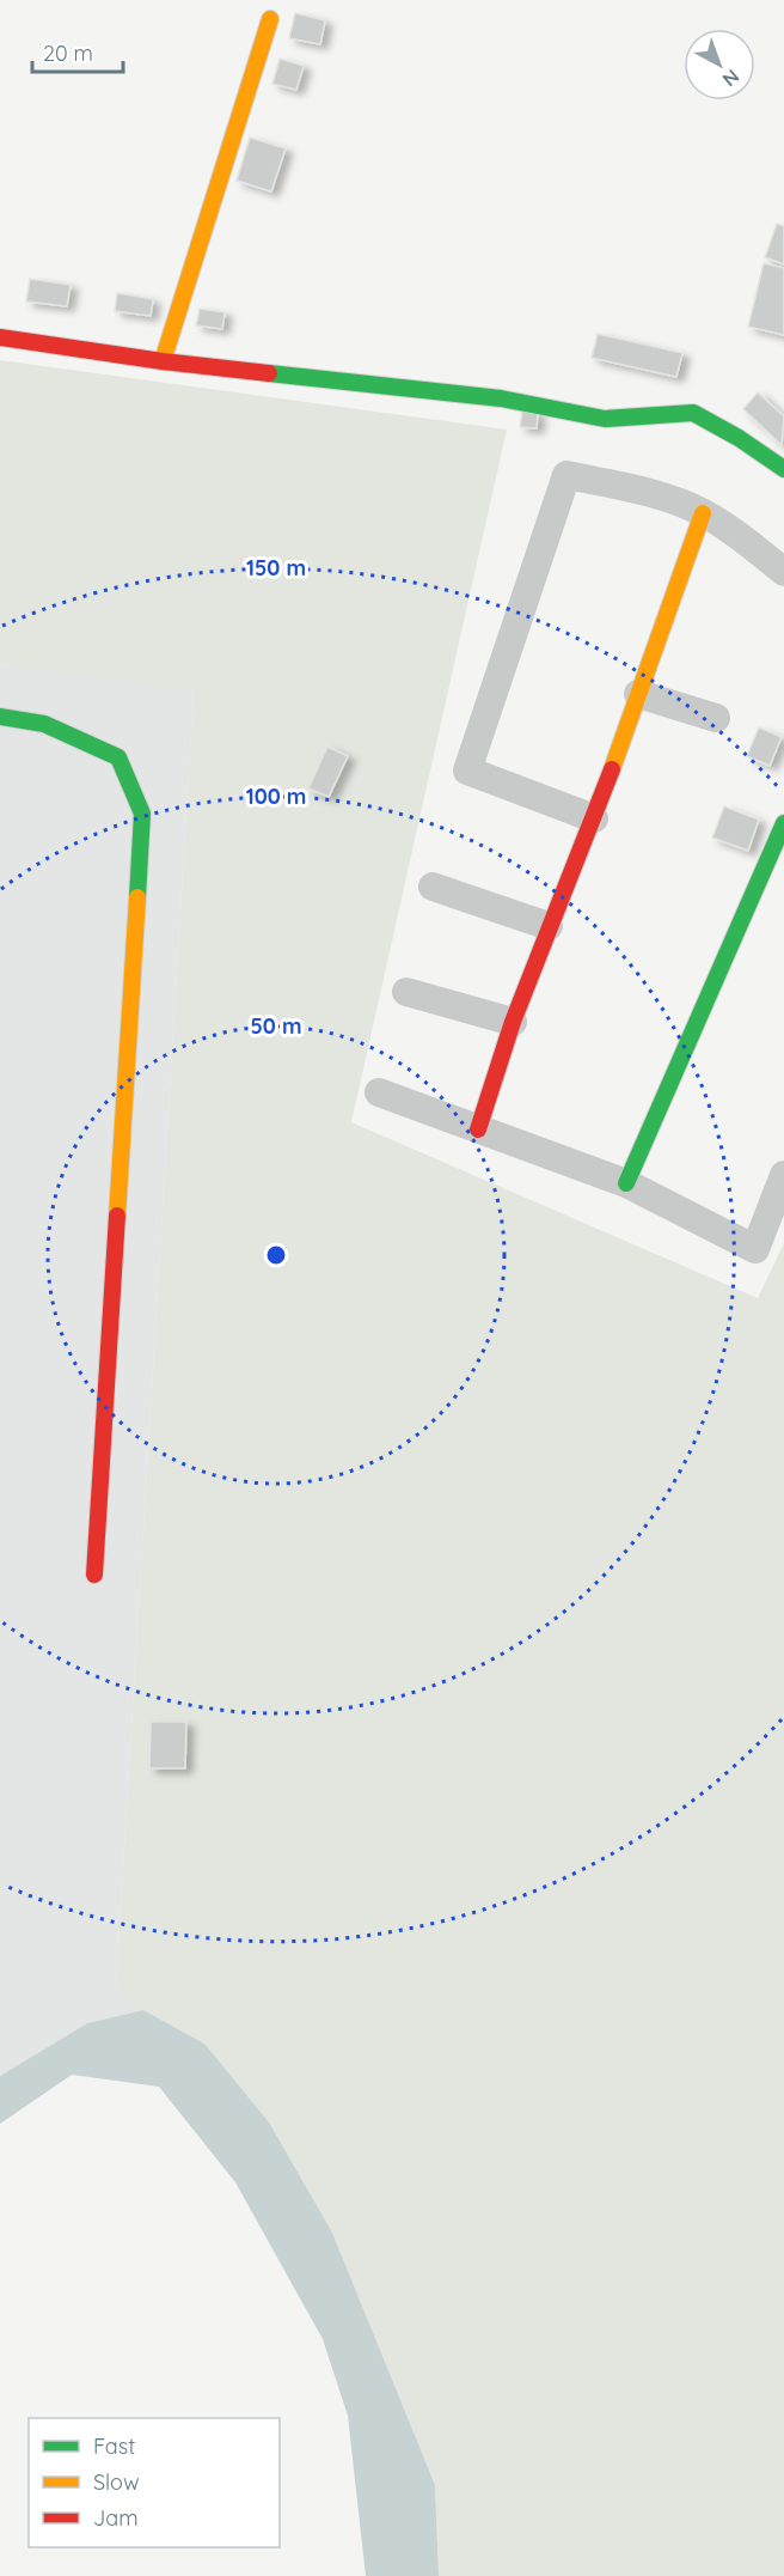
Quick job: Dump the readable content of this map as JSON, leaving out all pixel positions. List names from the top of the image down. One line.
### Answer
{"legend":["Fast","Slow","Jam"],"scale_bar":"20 m","north":"bottom right","rings":["150 m","100 m","50 m"]}
